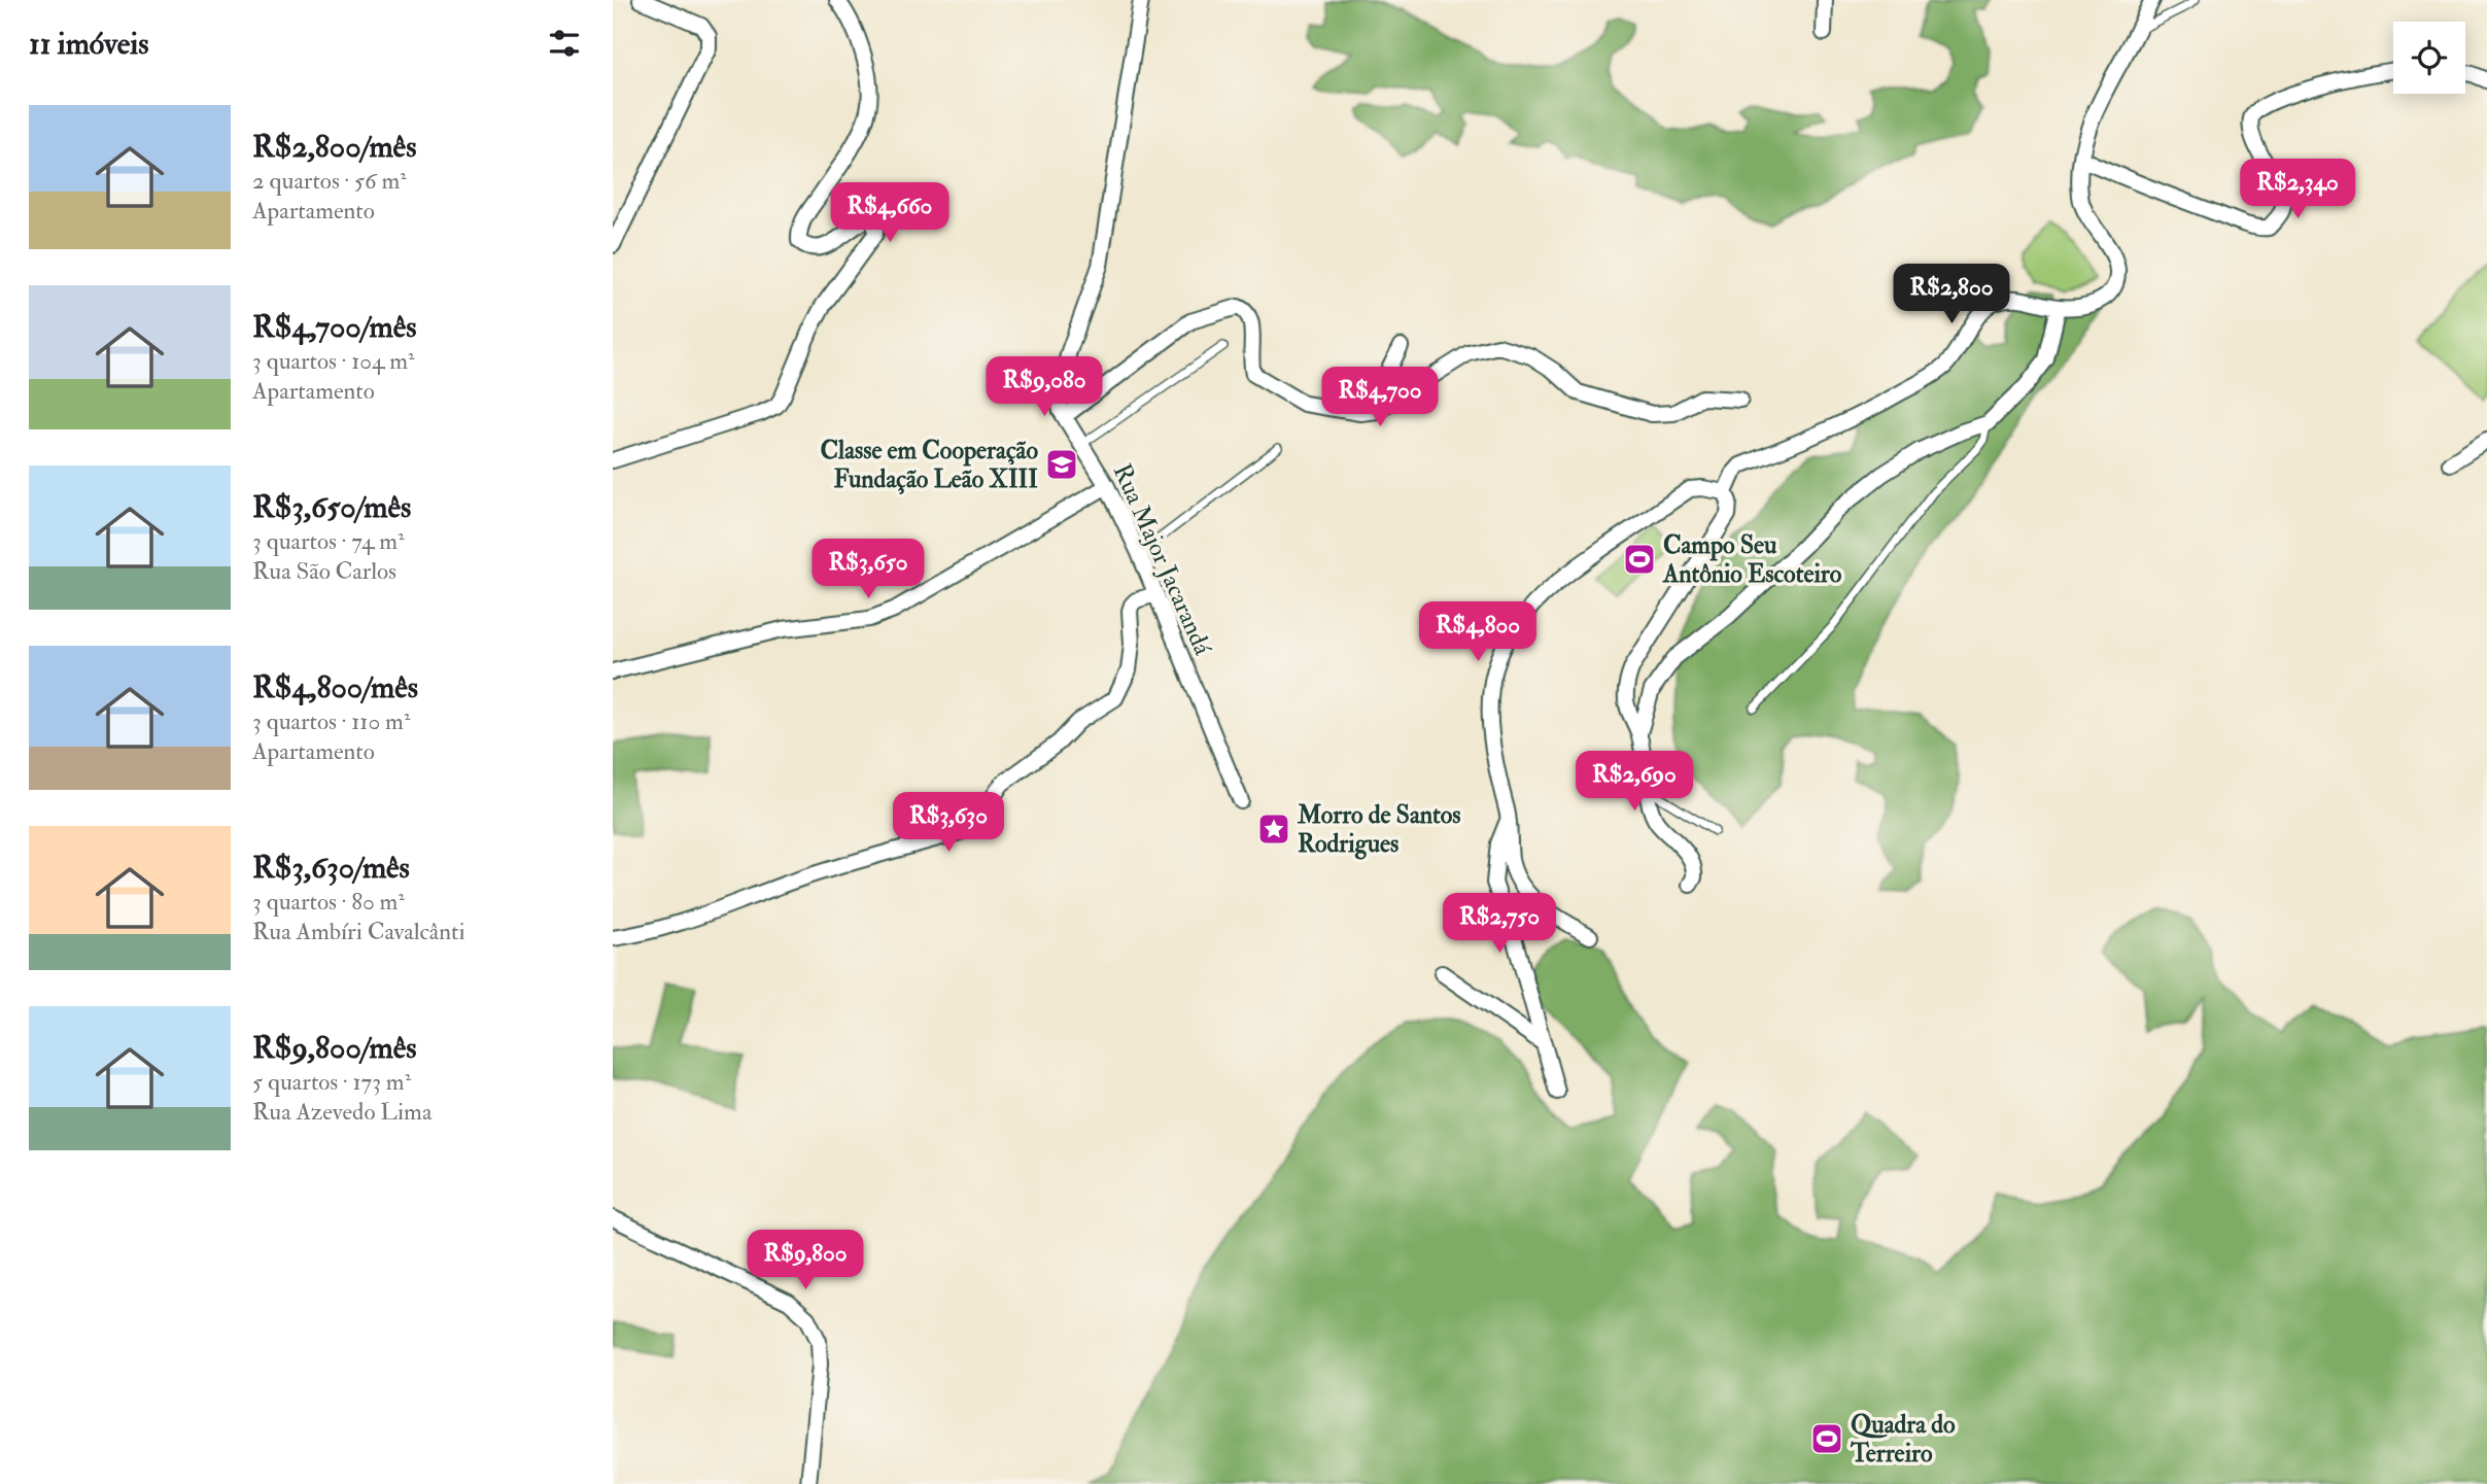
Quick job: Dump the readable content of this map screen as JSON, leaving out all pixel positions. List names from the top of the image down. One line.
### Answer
{"streets":{"street":["Rua Major Jacarandá"]},"places":{"school or university":["Classe em Cooperação Fundação Leão XIII"],"sports":["Campo Seu Antônio Escoteiro","Quadra do Terreiro"],"place":["Morro de Santos Rodrigues"]},"page":{"heading":"11 imóveis","list":[{"name":"R$2,800/mês","note":"2 quartos · 56 m² · Apartamento"},{"name":"R$4,700/mês","note":"3 quartos · 104 m² · Apartamento"},{"name":"R$3,650/mês","note":"3 quartos · 74 m² · Rua São Carlos"},{"name":"R$4,800/mês","note":"3 quartos · 110 m² · Apartamento"},{"name":"R$3,630/mês","note":"3 quartos · 80 m² · Rua Ambíri Cavalcânti"},{"name":"R$9,800/mês","note":"5 quartos · 173 m² · Rua Azevedo Lima"}],"price":["R$2,340","R$4,660","R$2,800","R$9,080","R$4,700","R$3,650","R$4,800","R$2,690","R$3,630","R$2,750","R$9,800"]}}
